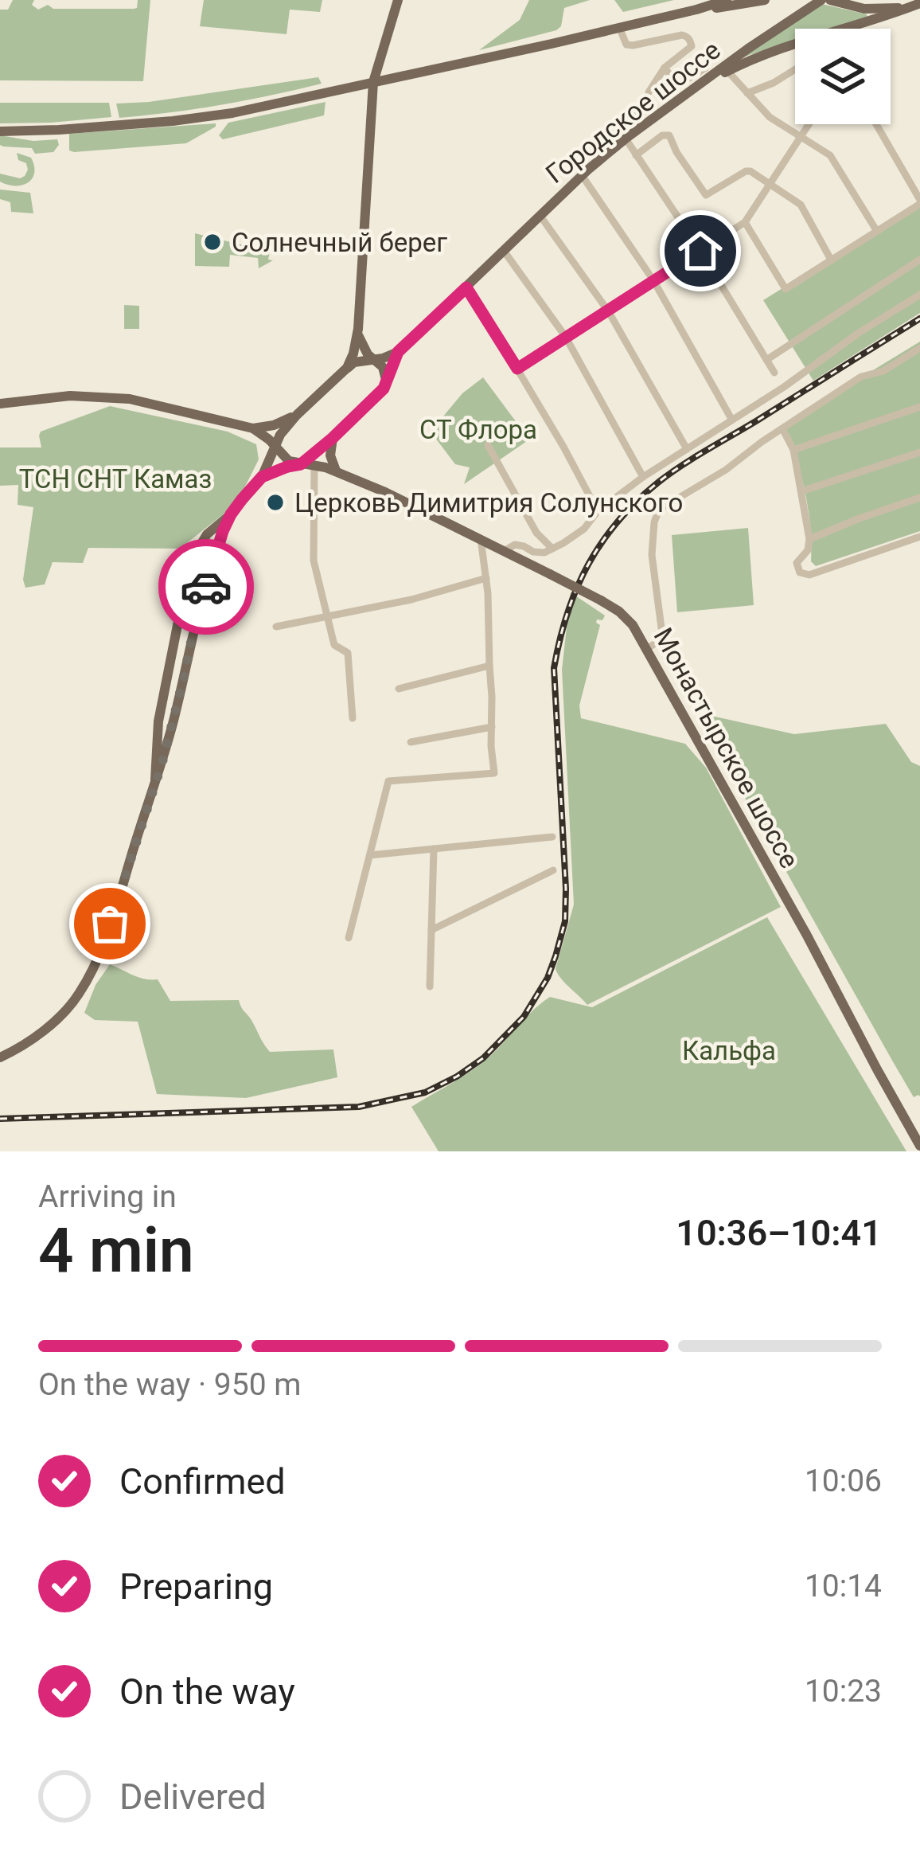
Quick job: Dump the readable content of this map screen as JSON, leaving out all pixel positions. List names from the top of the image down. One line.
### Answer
{"streets":{"main road":["Городское шоссе","Монастырское шоссе"]},"parks":["СТ Флора","ТСН СНТ Камаз","Кальфа"],"places":["Солнечный берег","Церковь Димитрия Солунского"],"page":{"heading":["4 min","Arriving in","10:36–10:41"],"bar":"On the way · 950 m","list":[["Confirmed","10:06"],["Preparing","10:14"],["On the way","10:23"],"Delivered"]}}
